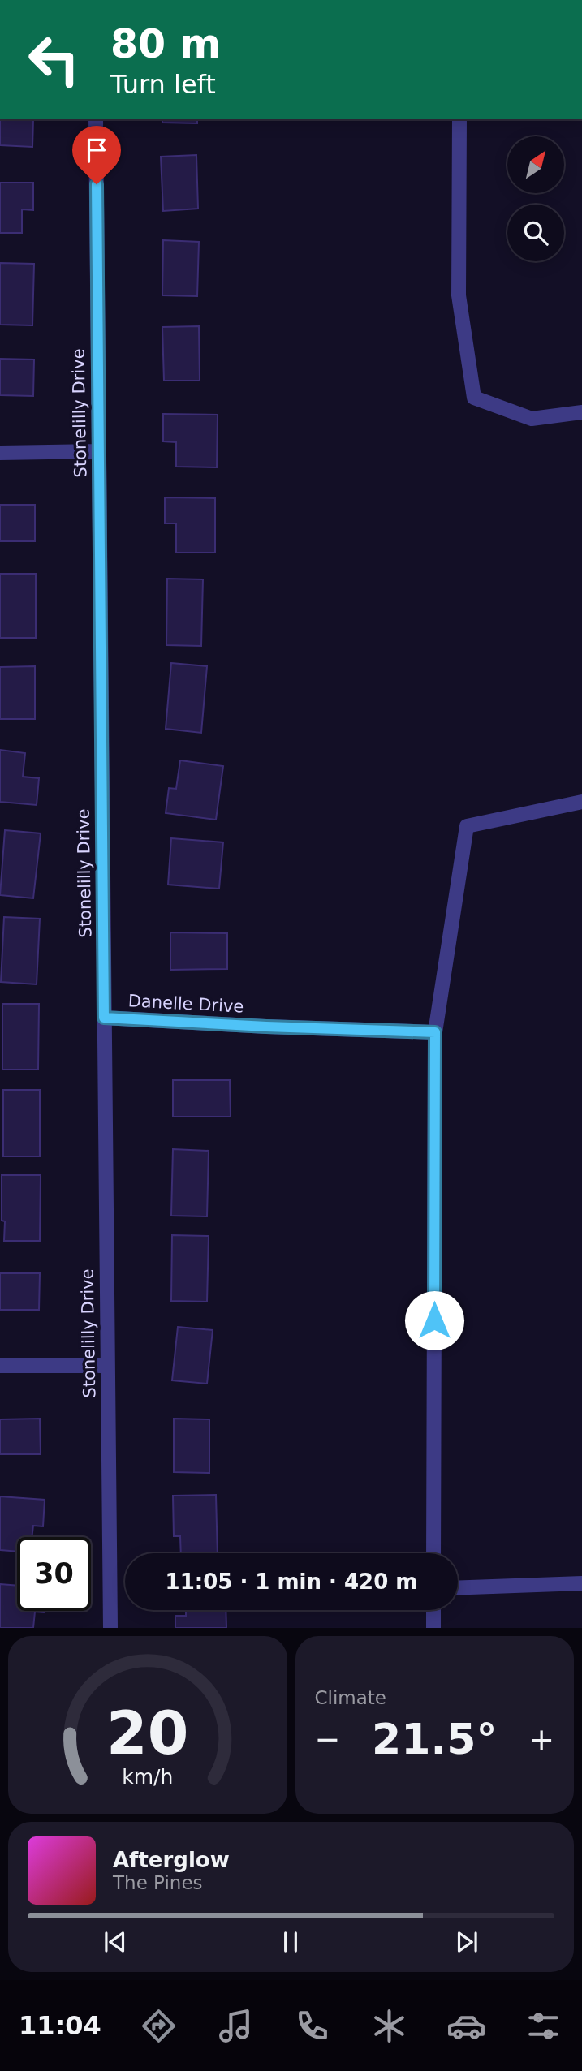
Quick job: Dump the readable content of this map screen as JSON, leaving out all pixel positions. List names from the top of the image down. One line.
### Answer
{"streets":{"street":["Stonelilly Drive","Danelle Drive"]},"crossings":[["Stonelilly Drive","Danelle Drive"]],"north":"top right","page":{"turn":["80 m","Turn left"],"limit":"30","trip":"11:05 · 1 min · 420 m","tile":"Climate","heat":["−","21.5°","+"],"song":["Afterglow","The Pines"],"tabs":"11:04","gauge":["20","km/h"]}}
